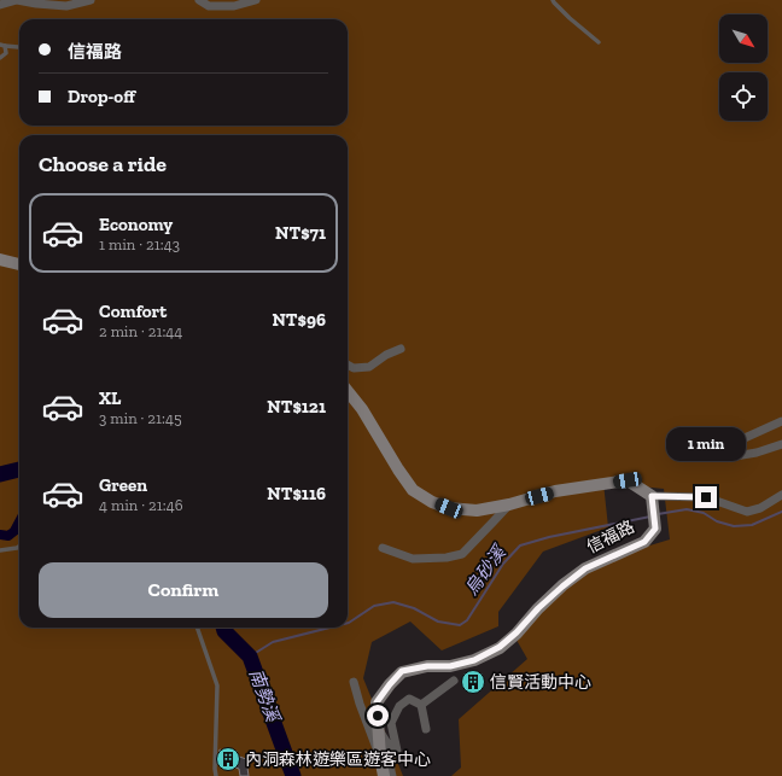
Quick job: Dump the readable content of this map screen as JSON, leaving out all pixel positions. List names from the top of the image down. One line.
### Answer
{"streets":{"street":["信福路"]},"water":["烏砂溪","南勢溪"],"places":{"building":["信賢活動中心","內洞森林遊樂區遊客中心"]},"north":"bottom right","page":{"banner":["信福路","Drop-off"],"heading":"Choose a ride","list":[{"name":"Economy","note":"1 min · 21:43","value":"NT$71"},{"name":"Comfort","note":"2 min · 21:44","value":"NT$96"},{"name":"XL","note":"3 min · 21:45","value":"NT$121"},{"name":"Green","note":"4 min · 21:46","value":"NT$116"}],"bubble":"1 min","buttons":"Confirm"}}
